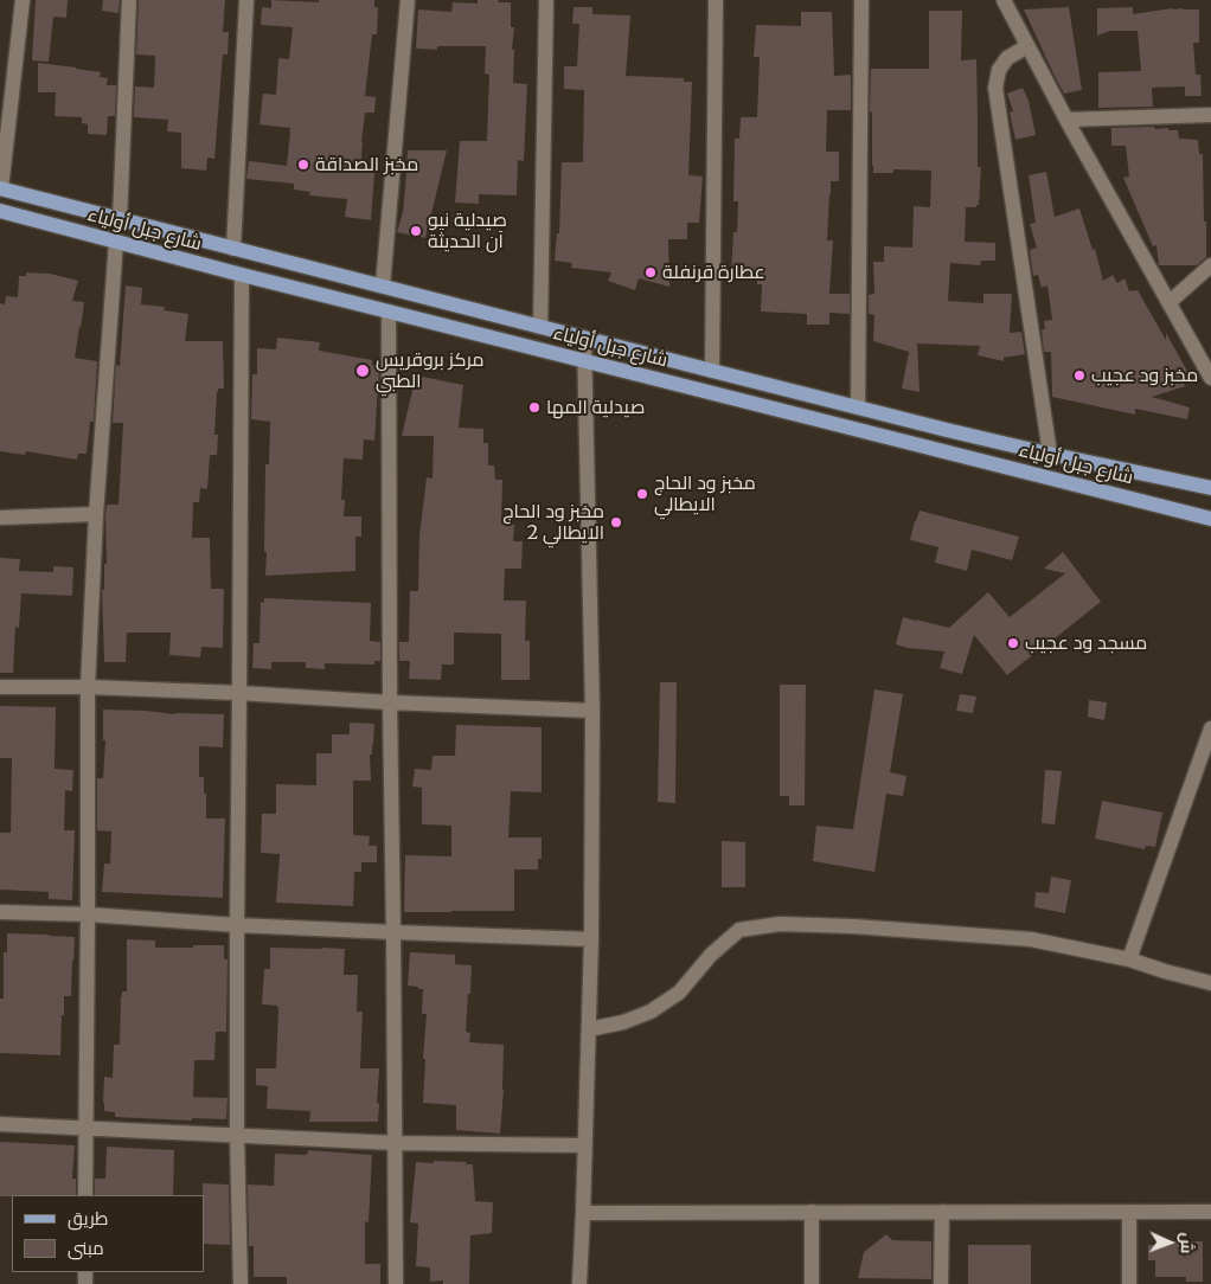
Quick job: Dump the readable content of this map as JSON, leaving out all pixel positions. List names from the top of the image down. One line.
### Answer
{"streets":{"main road":["شارع جبل أولياء"]},"places":["مخبز الصداقة","صيدلية نيو آن الحديثة","عطارة قرنفلة","مركز بروقريس الطبي","مخبز ود عجيب","صيدلية المها","مخبز ود الحاج الايطالي","مخبز ود الحاج الايطالي 2","مسجد ود عجيب"],"legend":["طريق","مبنى"],"north":"right"}
